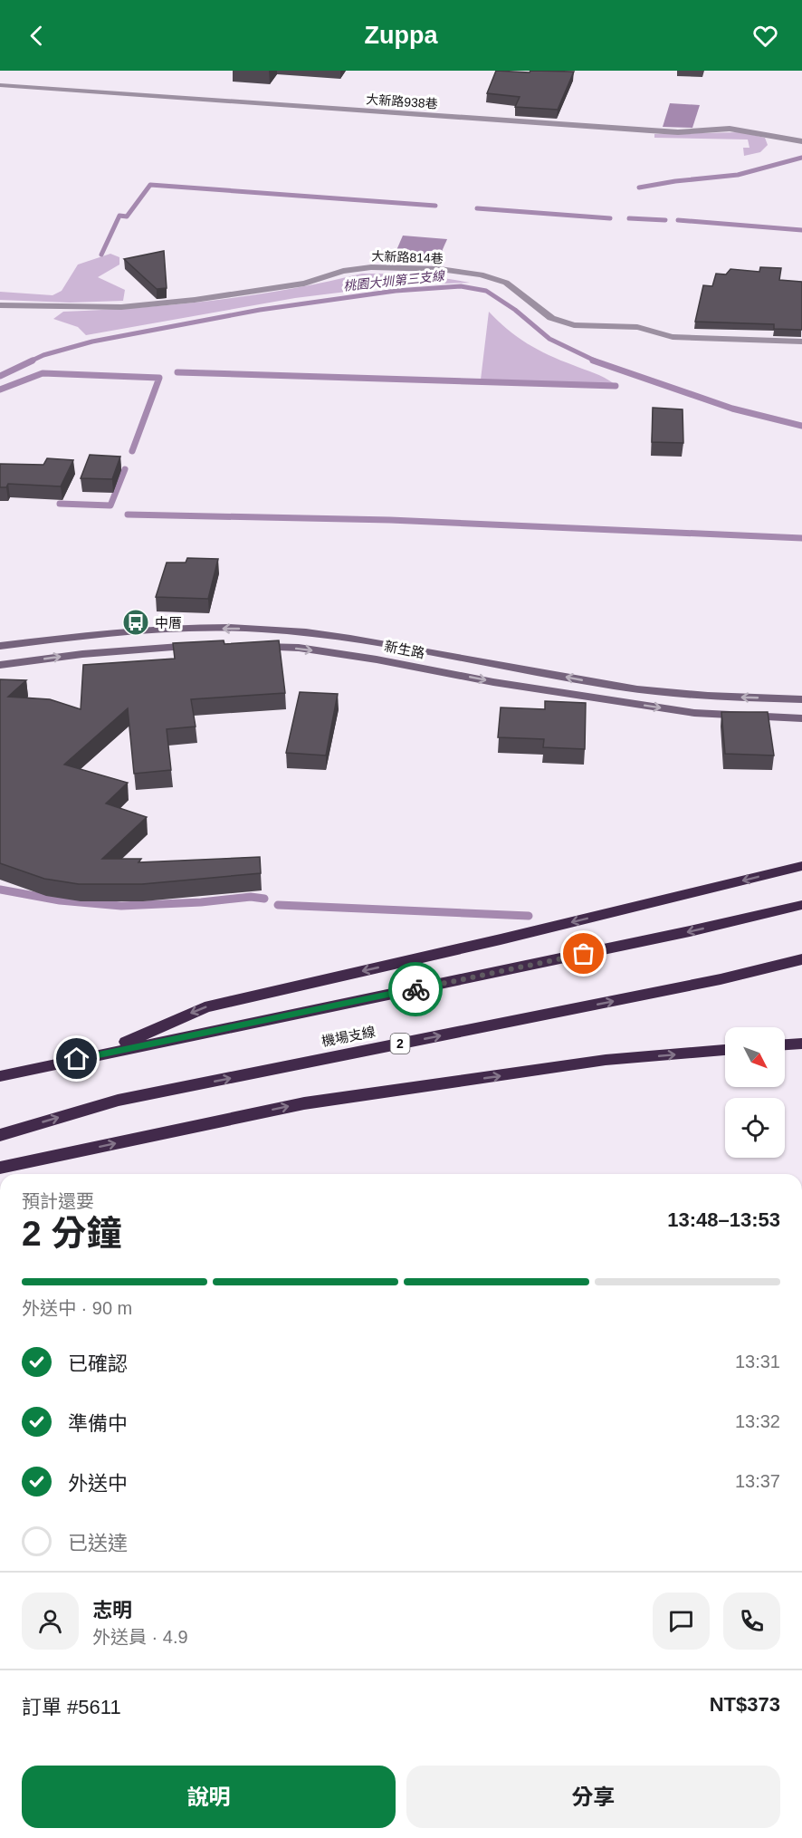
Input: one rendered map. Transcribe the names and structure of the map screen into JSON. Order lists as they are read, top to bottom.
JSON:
{
  "streets": {
    "highway": ["機場支線", "2"],
    "main road": ["新生路"],
    "street": ["大新路938巷", "大新路814巷"]
  },
  "water": ["桃園大圳第三支線"],
  "places": {
    "bus stop": ["中厝"]
  },
  "north": "bottom right",
  "page": {
    "header": "Zuppa",
    "heading": ["2 分鐘", "預計還要", "13:48–13:53"],
    "panel": [
      "志明",
      "外送員 · 4.9",
      "訂單 #5611",
      "NT$373"
    ],
    "bar": "外送中 · 90 m",
    "list": [
      ["已確認", "13:31"],
      ["準備中", "13:32"],
      ["外送中", "13:37"],
      "已送達"
    ],
    "buttons": ["說明", "分享"]
  }
}
